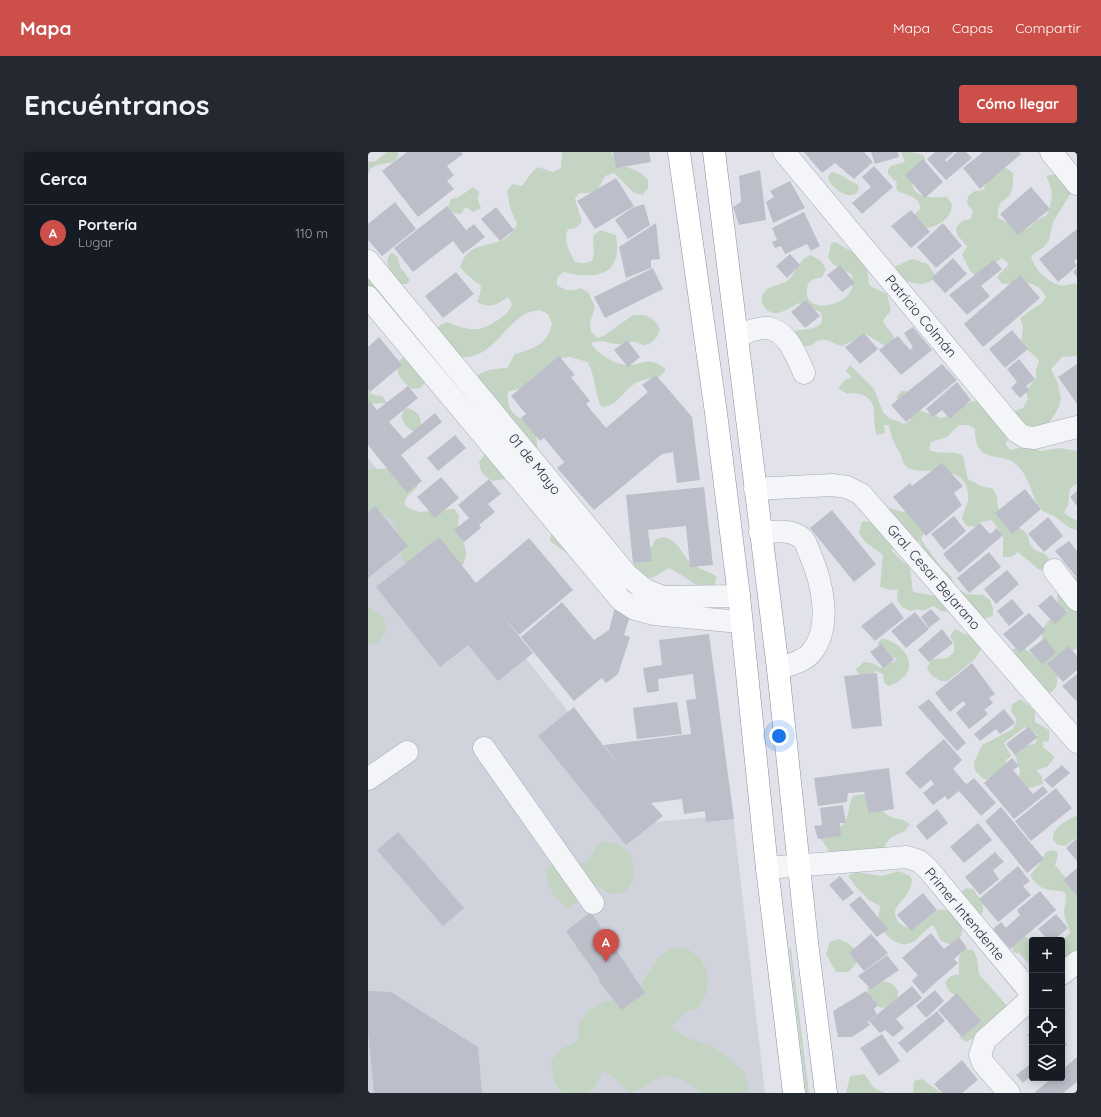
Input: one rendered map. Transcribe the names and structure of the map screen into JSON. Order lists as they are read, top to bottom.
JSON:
{
  "streets": {
    "street": [
      "Patricio Colmán",
      "01 de Mayo",
      "Gral. Cesar Bejarano",
      "Primer Intendente"
    ]
  },
  "page": {
    "header": "Mapa",
    "nav": ["Mapa", "Capas", "Compartir"],
    "buttons": "Cómo llegar",
    "title": "Encuéntranos",
    "heading": "Cerca",
    "list": [
      {
        "mark": "A",
        "name": "Portería",
        "note": "Lugar",
        "value": "110 m"
      }
    ],
    "pins": "A",
    "map_buttons": ["+", "−"]
  }
}
